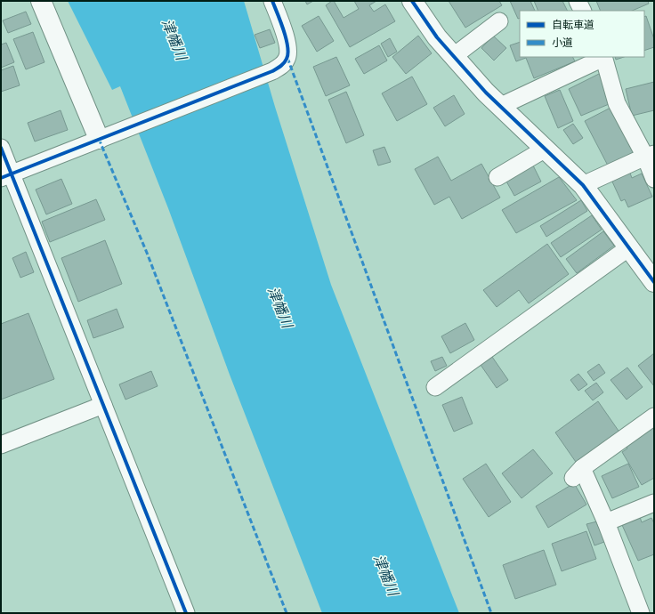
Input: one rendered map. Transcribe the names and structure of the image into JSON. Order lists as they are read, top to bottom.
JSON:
{
  "water": ["津幡川"],
  "legend": ["自転車道", "小道"]
}
